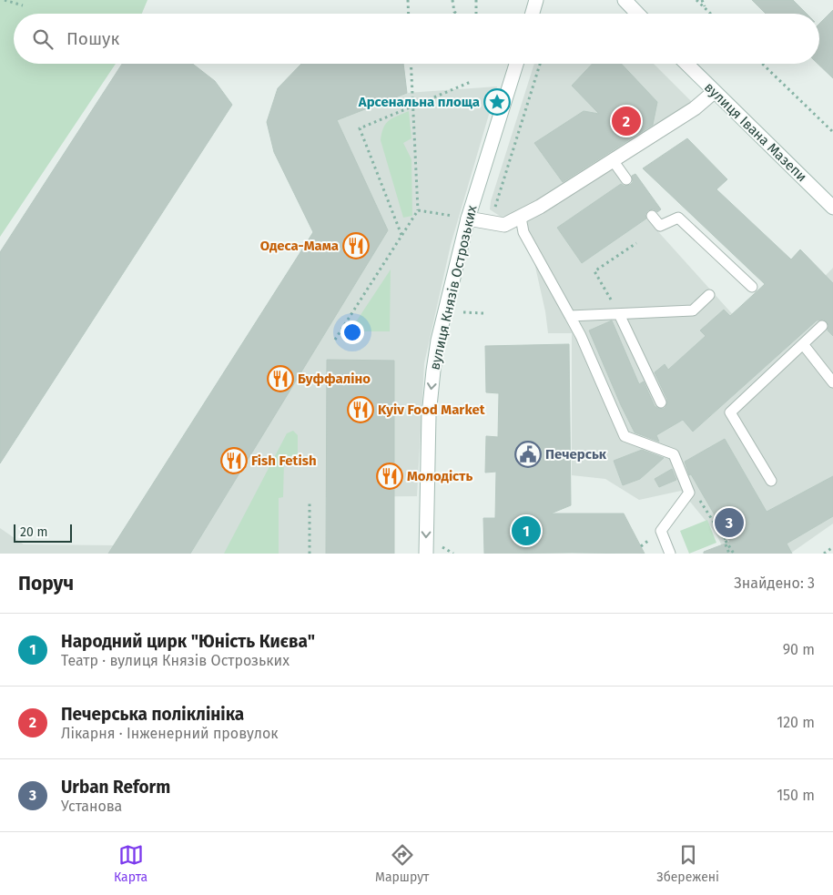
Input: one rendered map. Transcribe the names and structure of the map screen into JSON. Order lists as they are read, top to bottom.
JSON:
{
  "streets": {
    "main road": ["вулиця Івана Мазепи", "вулиця Князів Острозьких"]
  },
  "one_way": ["вулиця Князів Острозьких"],
  "places": {
    "place": ["Арсенальна площа"],
    "restaurant": [
      "Одеса-Мама",
      "Буффаліно",
      "Kyiv Food Market",
      "Fish Fetish",
      "Молодiсть"
    ],
    "public building": ["Печерськ"]
  },
  "scale_bar": "20 m",
  "page": {
    "search": "Пошук",
    "pins": ["2", "3", "1"],
    "scale": "20 m",
    "heading": ["Поруч", "Знайдено: 3"],
    "list": [
      {
        "mark": "1",
        "name": "Народний цирк \"Юність Києва\"",
        "note": "Театр · вулиця Князів Острозьких",
        "value": "90 m"
      },
      {
        "mark": "2",
        "name": "Печерська поліклініка",
        "note": "Лікарня · Інженерний провулок",
        "value": "120 m"
      },
      {
        "mark": "3",
        "name": "Urban Reform",
        "note": "Установа",
        "value": "150 m"
      }
    ],
    "nav": ["Карта", "Маршрут", "Збережені"]
  }
}
